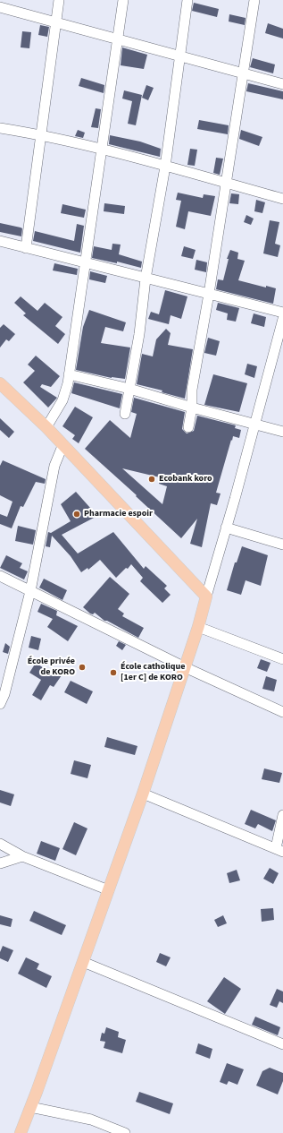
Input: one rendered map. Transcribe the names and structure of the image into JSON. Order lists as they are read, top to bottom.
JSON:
{
  "places": [
    "Ecobank koro",
    "Pharmacie espoir",
    "École privée de KORO",
    "École catholique [1er C] de KORO"
  ]
}
